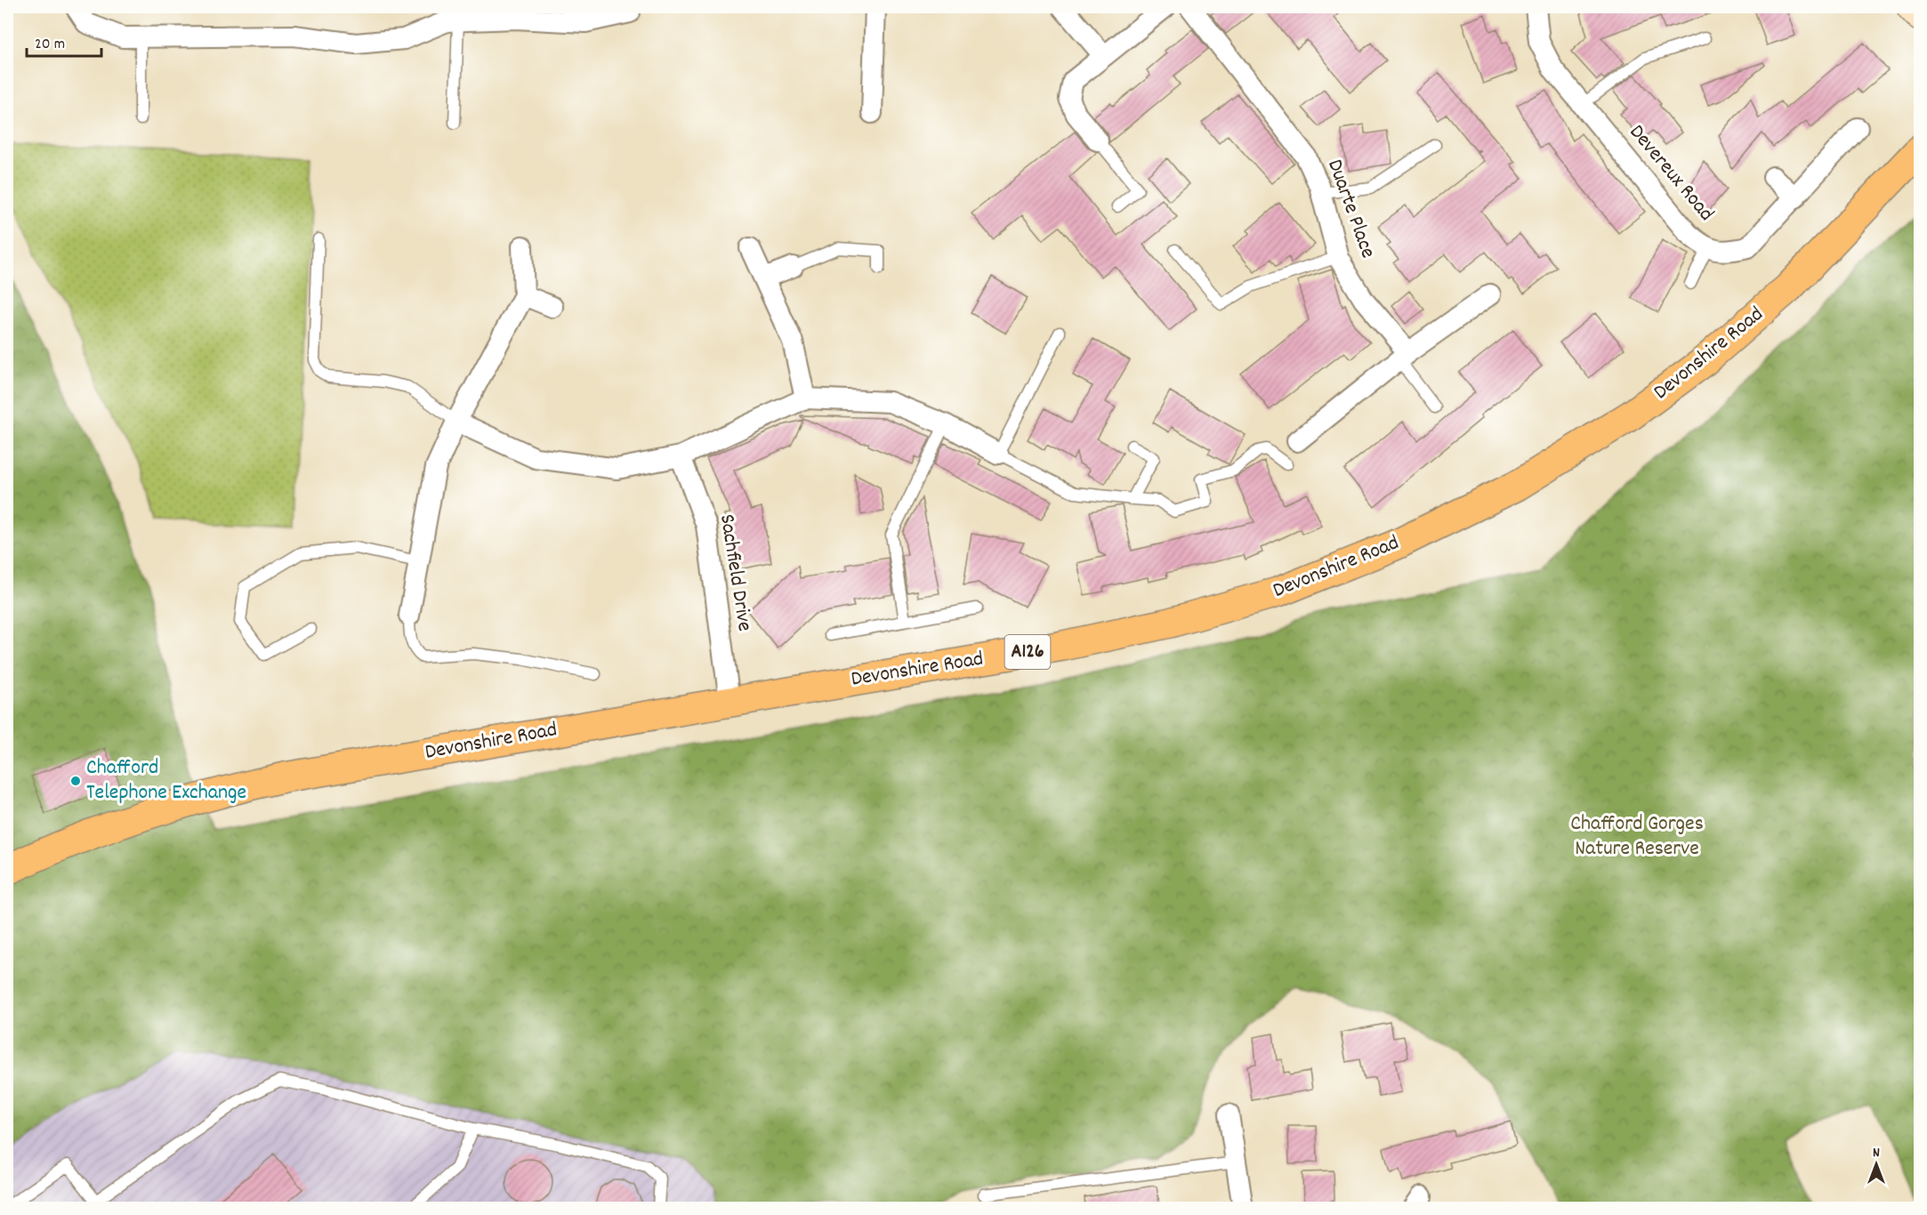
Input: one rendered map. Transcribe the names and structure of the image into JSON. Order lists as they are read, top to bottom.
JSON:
{
  "streets": {
    "main road": ["Devonshire Road", "A126"],
    "street": ["Devereux Road", "Duarte Place", "Sachfield Drive"]
  },
  "crossings": [
    ["Devonshire Road", "Sachfield Drive"]
  ],
  "parks": ["Chafford Gorges Nature Reserve"],
  "places": ["Chafford Telephone Exchange"],
  "scale_bar": "20 m",
  "north": "top"
}
